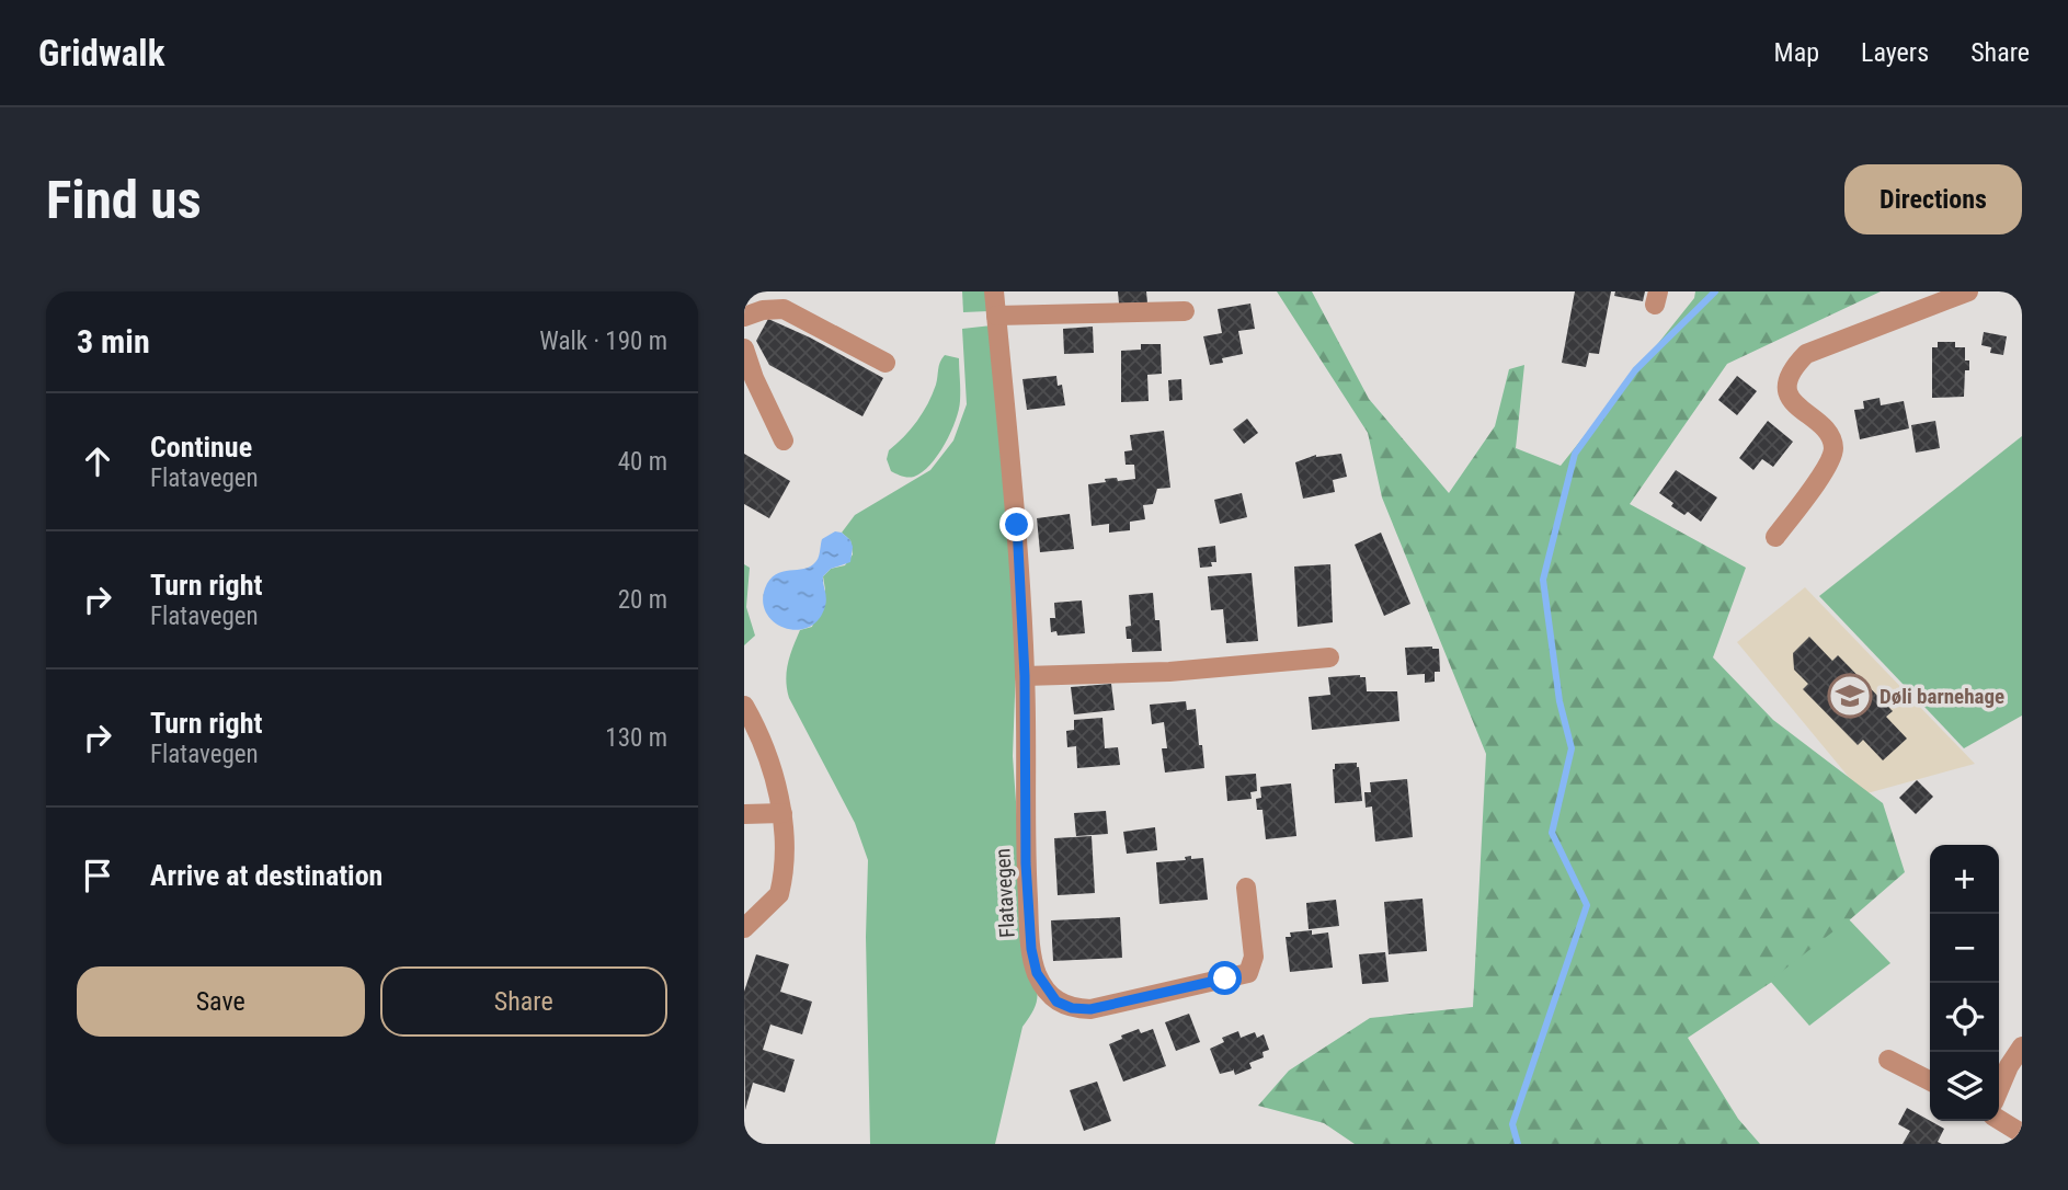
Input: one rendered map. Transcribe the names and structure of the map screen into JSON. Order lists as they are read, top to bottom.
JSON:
{
  "streets": {
    "street": ["Flatavegen"]
  },
  "places": {
    "school or university": ["Døli barnehage"]
  },
  "page": {
    "header": "Gridwalk",
    "nav": ["Map", "Layers", "Share"],
    "buttons": [
      "Directions",
      ["Save", "Share"]
    ],
    "title": "Find us",
    "heading": ["3 min", "Walk · 190 m"],
    "list": [
      ["Continue", "Flatavegen", "40 m"],
      ["Turn right", "Flatavegen", "20 m"],
      ["Turn right", "Flatavegen", "130 m"],
      "Arrive at destination"
    ],
    "map_buttons": ["+", "−"]
  }
}
